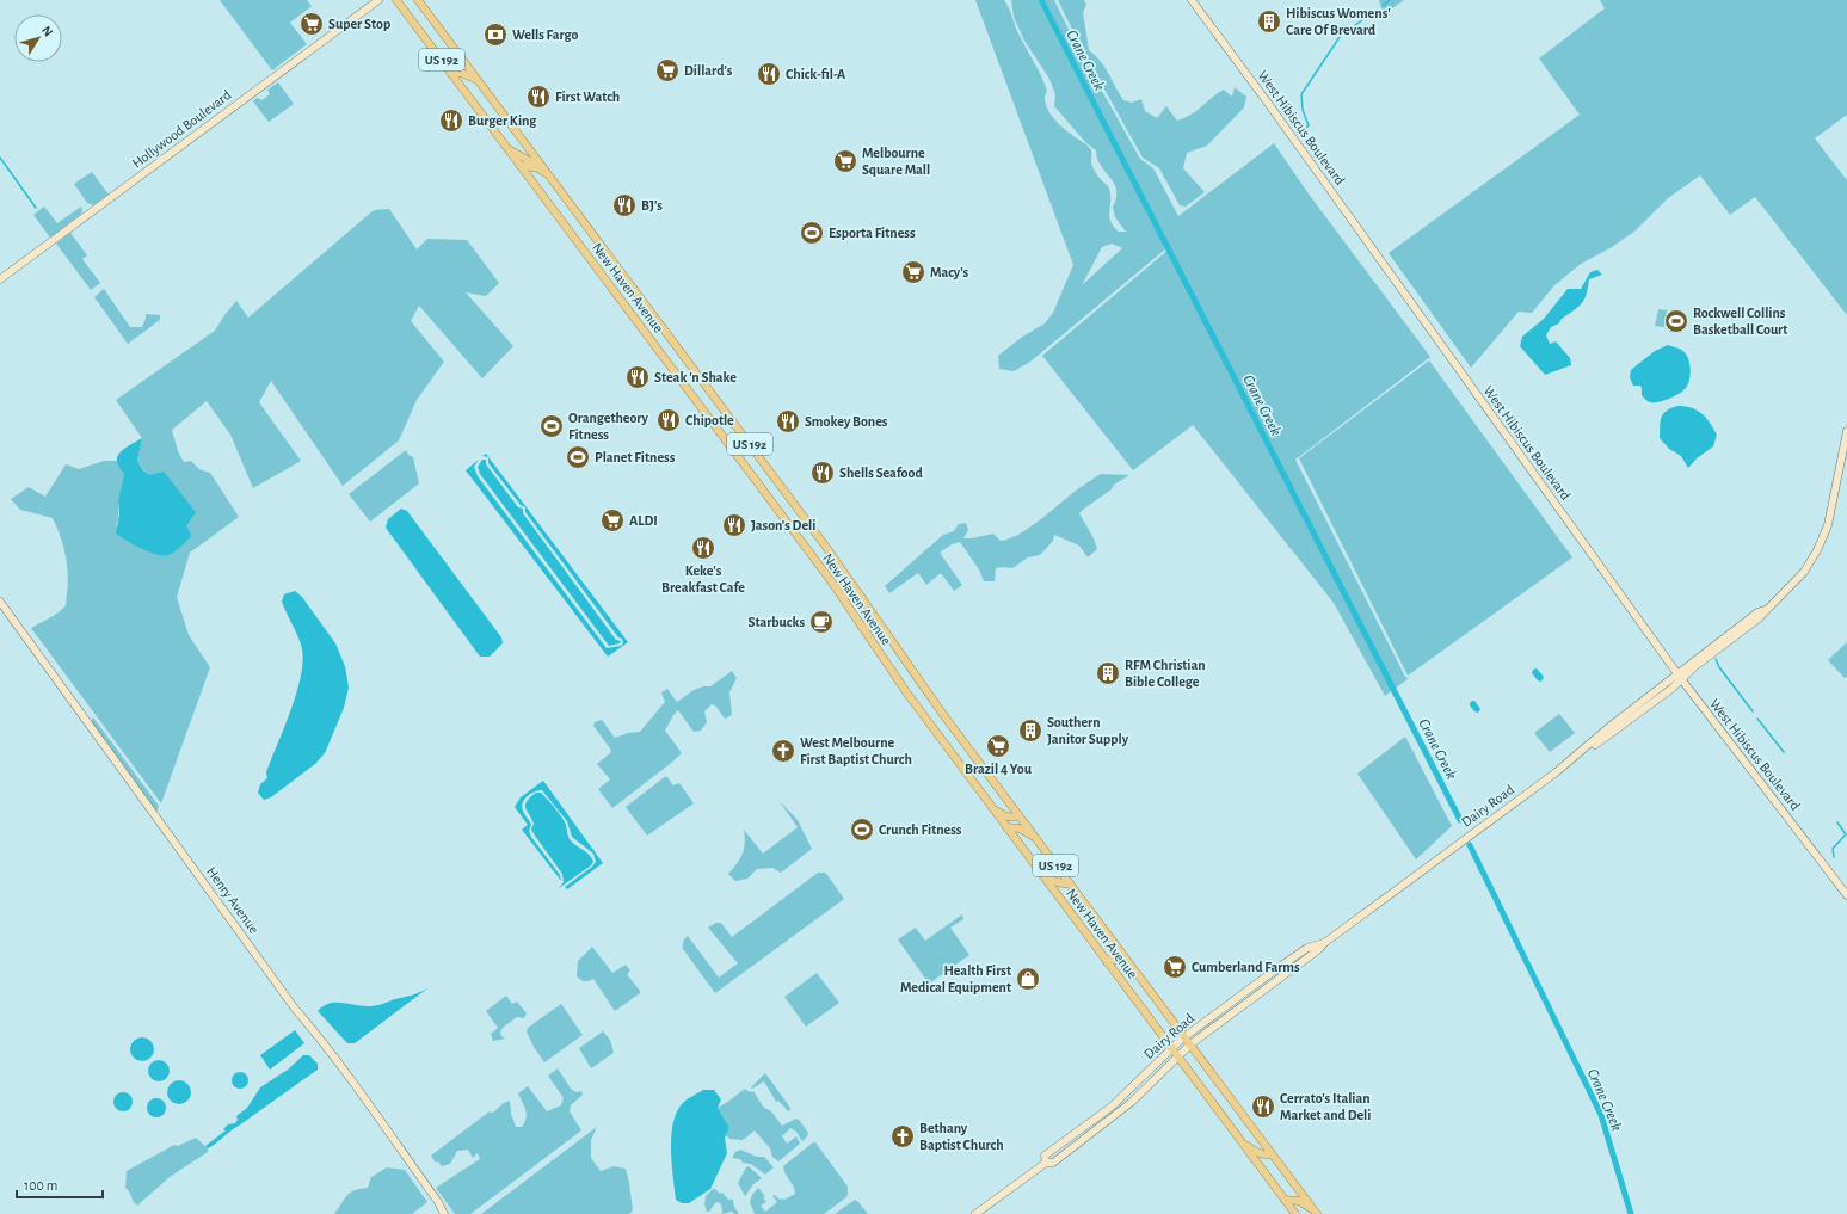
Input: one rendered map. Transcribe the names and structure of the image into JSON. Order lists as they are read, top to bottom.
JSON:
{
  "streets": {
    "main road": ["US 192", "New Haven Avenue"],
    "street": [
      "West Hibiscus Boulevard",
      "Hollywood Boulevard",
      "Dairy Road",
      "Henry Avenue"
    ]
  },
  "crossings": [
    ["West Hibiscus Boulevard", "Dairy Road"],
    ["New Haven Avenue", "Dairy Road"]
  ],
  "water": ["Crane Creek"],
  "places": {
    "building": ["Hibiscus Womens' Care Of Brevard", "RFM Christian Bible College", "Southern Janitor Supply"],
    "supermarket": [
      "Super Stop",
      "Dillard's",
      "Melbourne Square Mall",
      "Macy's",
      "ALDI",
      "Brazil 4 You",
      "Cumberland Farms"
    ],
    "bank": ["Wells Fargo"],
    "restaurant": [
      "Chick-fil-A",
      "First Watch",
      "Burger King",
      "BJ's",
      "Steak 'n Shake",
      "Chipotle",
      "Smokey Bones",
      "Shells Seafood",
      "Jason's Deli",
      "Keke's Breakfast Cafe",
      "Cerrato's Italian Market and Deli"
    ],
    "sports": [
      "Esporta Fitness",
      "Rockwell Collins Basketball Court",
      "Orangetheory Fitness",
      "Planet Fitness",
      "Crunch Fitness"
    ],
    "cafe": ["Starbucks"],
    "church": ["West Melbourne First Baptist Church", "Bethany Baptist Church"],
    "shop": ["Health First Medical Equipment"]
  },
  "scale_bar": "100 m",
  "north": "top right"
}
